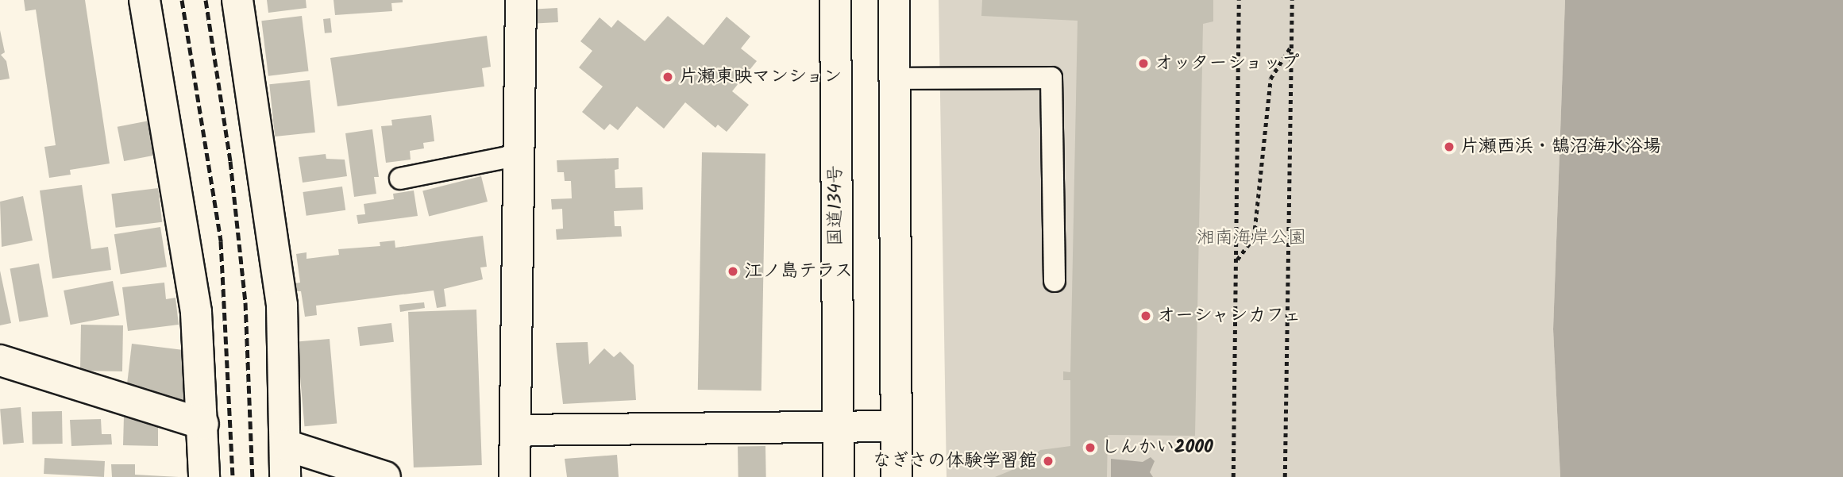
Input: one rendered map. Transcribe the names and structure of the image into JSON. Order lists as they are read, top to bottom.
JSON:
{
  "streets": {
    "main road": ["国道134号"]
  },
  "parks": ["湘南海岸公園"],
  "places": [
    "オッターショップ",
    "片瀬東映マンション",
    "片瀬西浜・鵠沼海水浴場",
    "江ノ島テラス",
    "オーシャンカフェ",
    "しんかい2000",
    "なぎさの体験学習館"
  ]
}
